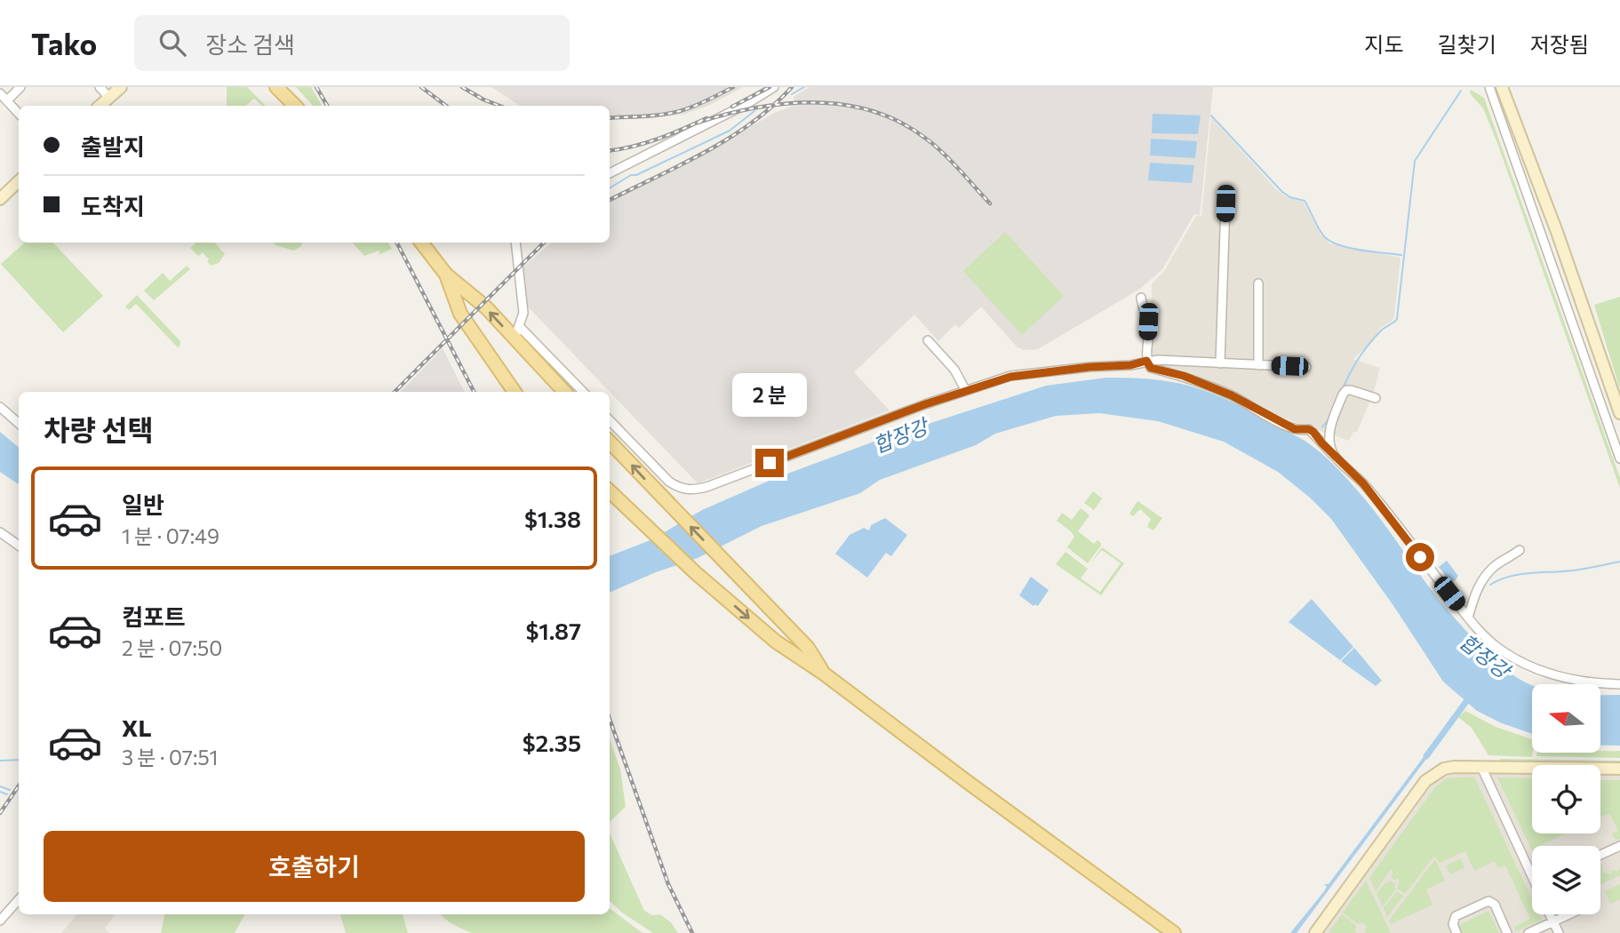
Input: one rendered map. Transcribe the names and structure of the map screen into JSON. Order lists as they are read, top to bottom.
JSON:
{
  "water": ["합장강"],
  "north": "left",
  "page": {
    "header": "Tako",
    "search": "장소 검색",
    "nav": ["지도", "길찾기", "저장됨"],
    "banner": ["출발지", "도착지"],
    "bubble": "2 분",
    "heading": "차량 선택",
    "list": [
      {
        "name": "일반",
        "note": "1 분 · 07:49",
        "value": "$1.38"
      },
      {
        "name": "컴포트",
        "note": "2 분 · 07:50",
        "value": "$1.87"
      },
      {
        "name": "XL",
        "note": "3 분 · 07:51",
        "value": "$2.35"
      }
    ],
    "buttons": "호출하기"
  }
}
